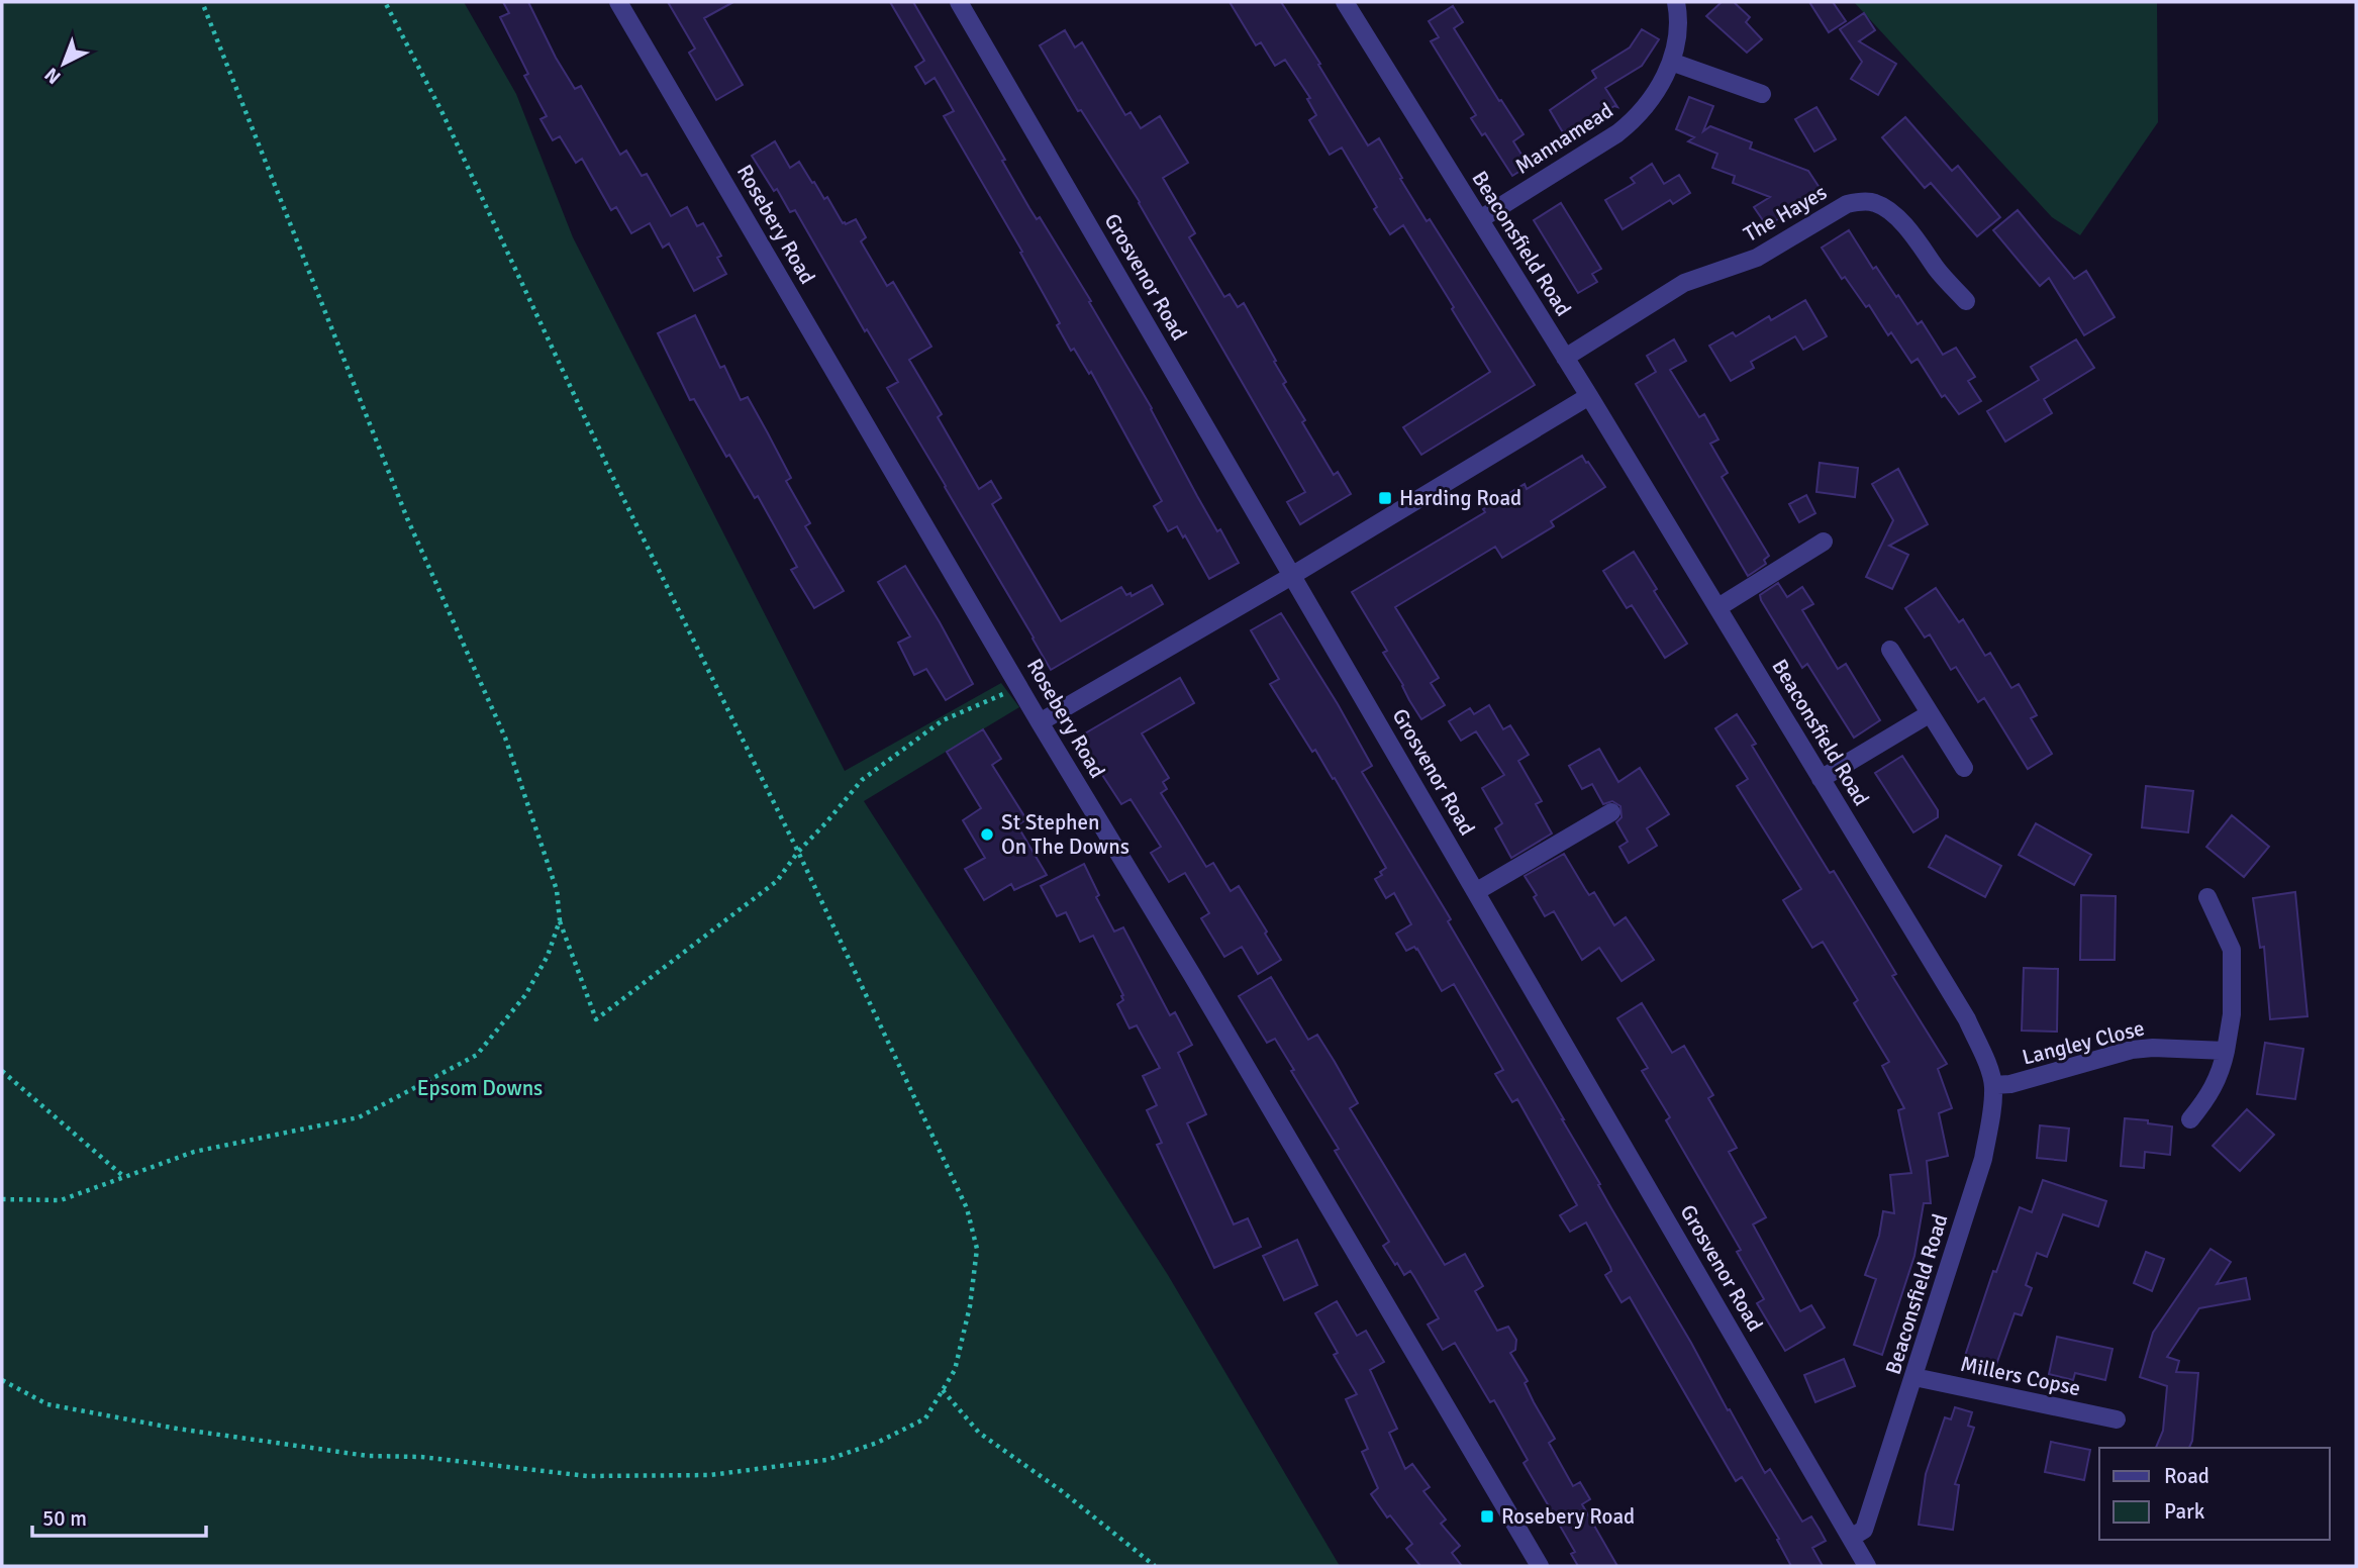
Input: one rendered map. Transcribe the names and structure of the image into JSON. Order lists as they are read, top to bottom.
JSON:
{
  "streets": {
    "street": [
      "Mannamead",
      "The Hayes",
      "Rosebery Road",
      "Beaconsfield Road",
      "Grosvenor Road",
      "Langley Close",
      "Millers Copse"
    ]
  },
  "crossings": [
    ["Mannamead", "Beaconsfield Road"],
    ["The Hayes", "Beaconsfield Road"],
    ["Beaconsfield Road", "Grosvenor Road"],
    ["Beaconsfield Road", "Langley Close"],
    ["Beaconsfield Road", "Millers Copse"]
  ],
  "parks": ["Epsom Downs"],
  "places": {
    "transit": ["Harding Road", "Rosebery Road"],
    "other": ["St Stephen On The Downs"]
  },
  "legend": ["Road", "Park"],
  "scale_bar": "50 m",
  "north": "bottom left"
}
